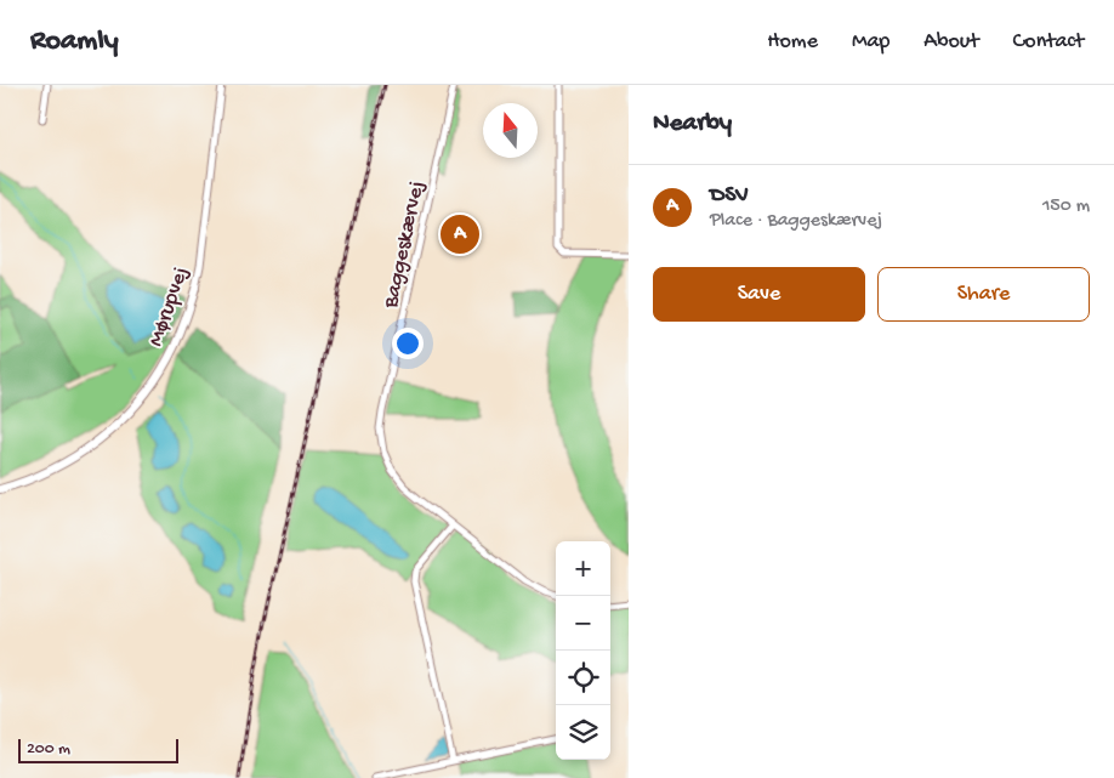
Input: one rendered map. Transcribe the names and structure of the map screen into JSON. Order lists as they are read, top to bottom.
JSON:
{
  "streets": {
    "street": ["Baggeskærvej", "Mørupvej"]
  },
  "scale_bar": "200 m",
  "north": "top",
  "page": {
    "header": "Roamly",
    "nav": [
      "Home",
      "Map",
      "About",
      "Contact"
    ],
    "heading": "Nearby",
    "list": [
      {
        "mark": "A",
        "name": "DSV",
        "note": "Place · Baggeskærvej",
        "value": "150 m"
      }
    ],
    "pins": "A",
    "buttons": ["Save", "Share"],
    "map_buttons": ["+", "−"],
    "scale": "200 m"
  }
}
